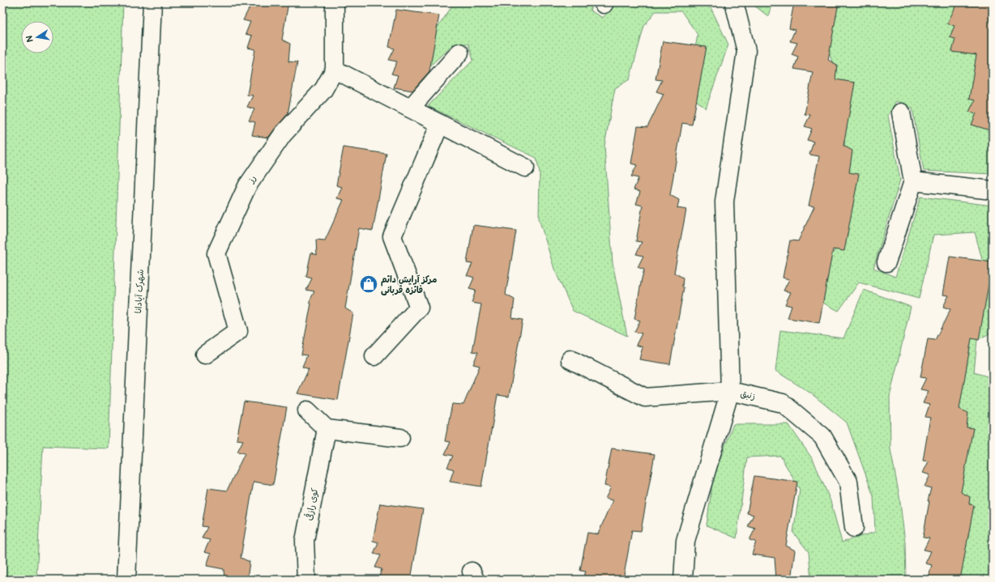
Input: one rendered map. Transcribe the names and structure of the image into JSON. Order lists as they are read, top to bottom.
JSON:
{
  "streets": {
    "street": [
      "رز",
      "شهرک آپادانا",
      "زنبق",
      "کوی رازقی"
    ]
  },
  "places": {
    "shop": ["مرکز آرایش دائم فائزه قربانی"]
  },
  "north": "left"
}
